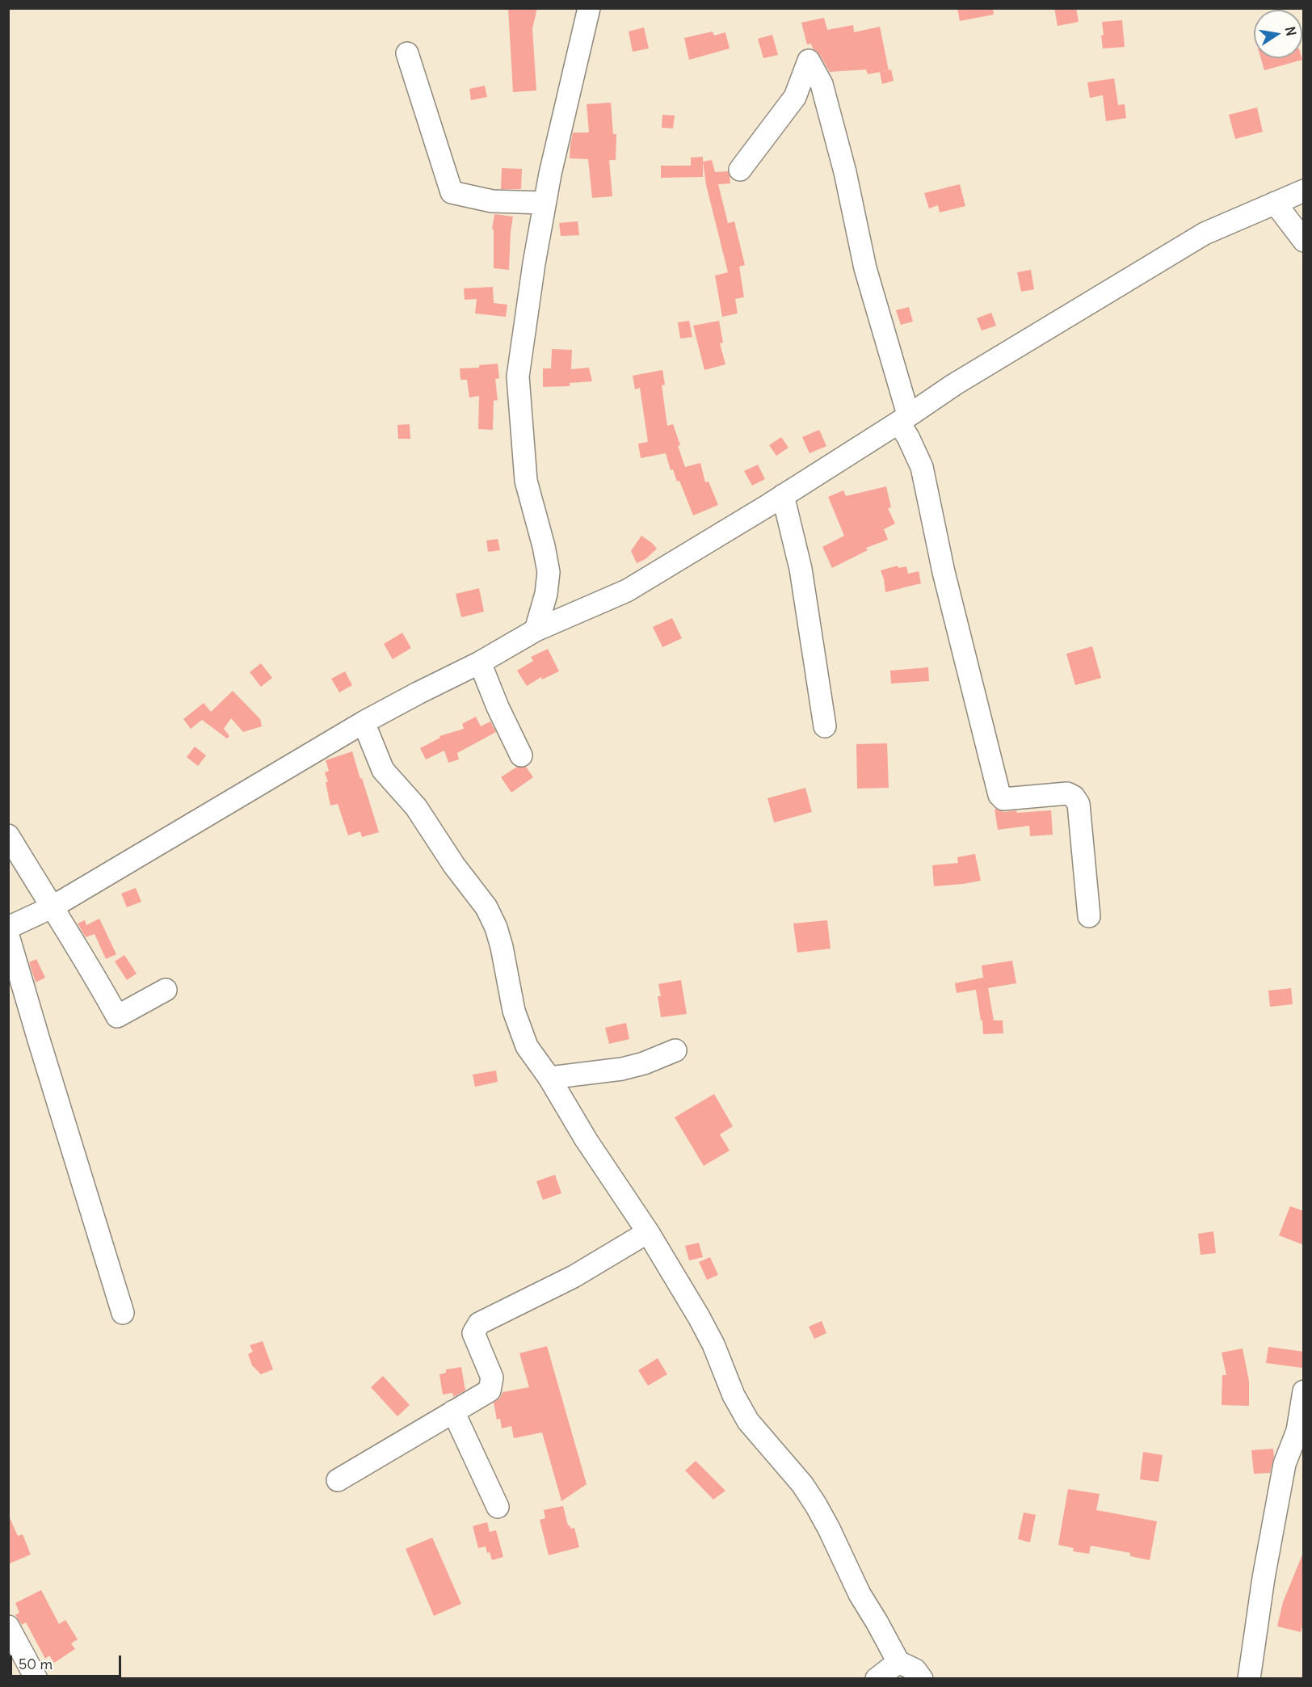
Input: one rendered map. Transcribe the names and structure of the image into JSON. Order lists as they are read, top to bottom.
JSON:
{
  "scale_bar": "50 m",
  "north": "right"
}
